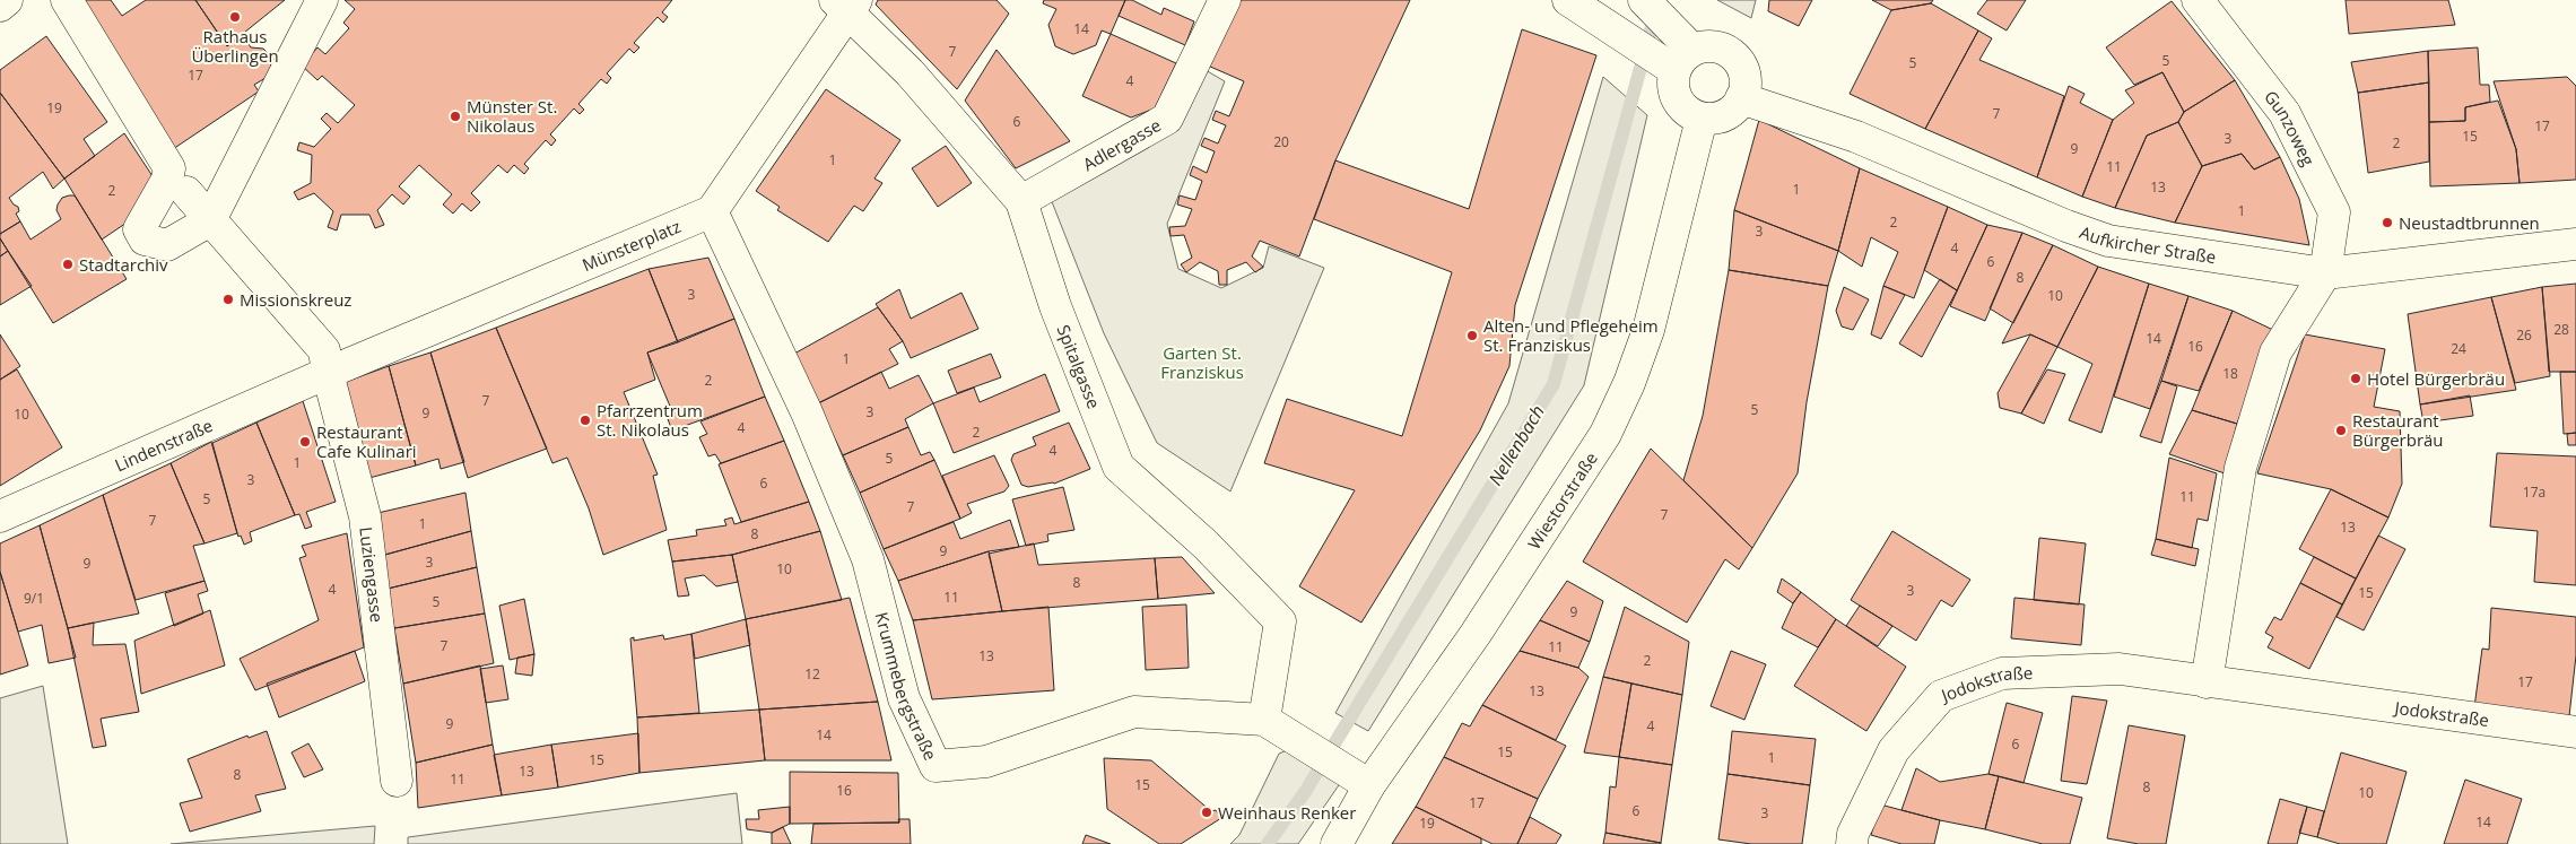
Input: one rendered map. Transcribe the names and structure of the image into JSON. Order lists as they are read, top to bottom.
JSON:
{
  "streets": {
    "street": [
      "Gunzoweg",
      "Adlergasse",
      "Aufkircher Straße",
      "Münsterplatz",
      "Spitalgasse",
      "Lindenstraße",
      "Wiestorstraße",
      "Luziengasse",
      "Krummebergstraße",
      "Jodokstraße"
    ]
  },
  "crossings": [
    ["Gunzoweg", "Aufkircher Straße"],
    ["Adlergasse", "Spitalgasse"],
    ["Aufkircher Straße", "Wiestorstraße"],
    ["Münsterplatz", "Lindenstraße"],
    ["Münsterplatz", "Luziengasse"],
    ["Münsterplatz", "Krummebergstraße"],
    ["Spitalgasse", "Krummebergstraße"],
    ["Lindenstraße", "Luziengasse"],
    ["Wiestorstraße", "Krummebergstraße"]
  ],
  "water": ["Nellenbach"],
  "parks": ["Garten St. Franziskus"],
  "places": [
    "Rathaus Überlingen",
    "Münster St. Nikolaus",
    "Neustadtbrunnen",
    "Stadtarchiv",
    "Missionskreuz",
    "Alten- und Pflegeheim St. Franziskus",
    "Hotel Bürgerbräu",
    "Pfarrzentrum St. Nikolaus",
    "Restaurant Bürgerbräu",
    "Restaurant Cafe Kulinari",
    "Weinhaus Renker"
  ],
  "house_numbers": [
    "14",
    "7",
    "5",
    "5",
    "17",
    "4",
    "19",
    "7",
    "6",
    "17",
    "15",
    "3",
    "20",
    "2",
    "9",
    "1",
    "11",
    "13",
    "1",
    "2",
    "1",
    "2",
    "3",
    "4",
    "6",
    "8",
    "3",
    "10",
    "28",
    "26",
    "14",
    "16",
    "24",
    "1",
    "18",
    "2",
    "7",
    "5",
    "3",
    "9",
    "10",
    "4",
    "2",
    "4",
    "5",
    "1",
    "3",
    "6",
    "17a",
    "11",
    "5",
    "7",
    "7",
    "7",
    "1",
    "13",
    "8",
    "9",
    "3",
    "9",
    "10",
    "8",
    "4",
    "3",
    "15",
    "11",
    "9/1",
    "5",
    "9",
    "7",
    "11",
    "13",
    "2",
    "12",
    "17",
    "13",
    "9",
    "4",
    "14",
    "6",
    "15",
    "1",
    "15",
    "13",
    "8",
    "11",
    "15",
    "8",
    "16",
    "10",
    "17",
    "6",
    "3",
    "14",
    "19"
  ]
}
